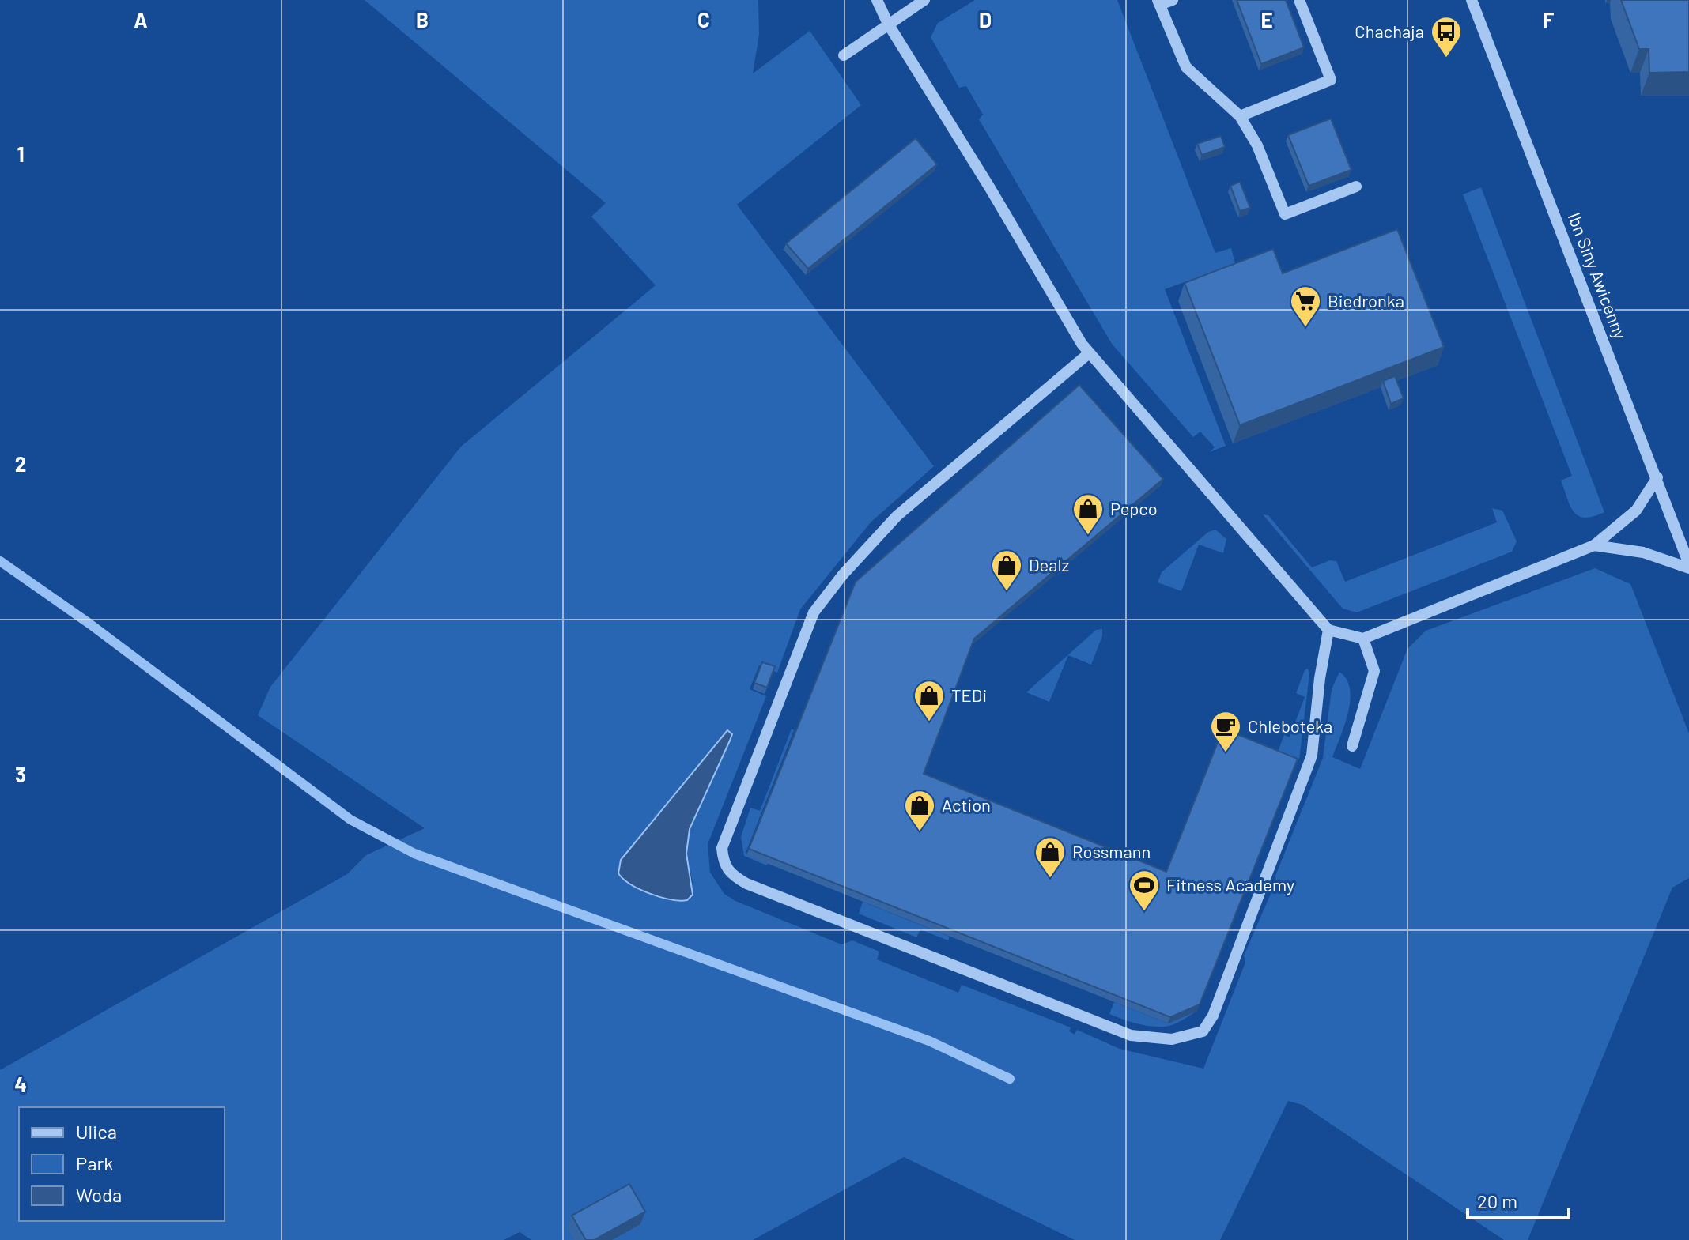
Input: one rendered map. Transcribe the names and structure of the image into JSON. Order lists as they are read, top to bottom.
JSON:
{
  "streets": {
    "street": ["Ibn Siny Awicenny"]
  },
  "places": {
    "bus stop": ["Chachaja"],
    "supermarket": ["Biedronka"],
    "shop": [
      "Pepco",
      "Dealz",
      "TEDi",
      "Action",
      "Rossmann"
    ],
    "cafe": ["Chleboteka"],
    "sports": ["Fitness Academy"]
  },
  "legend": ["Ulica", "Park", "Woda"],
  "scale_bar": "20 m",
  "grid": {
    "columns": [
      "A",
      "B",
      "C",
      "D",
      "E",
      "F"
    ],
    "rows": [
      "1",
      "2",
      "3",
      "4"
    ]
  }
}
